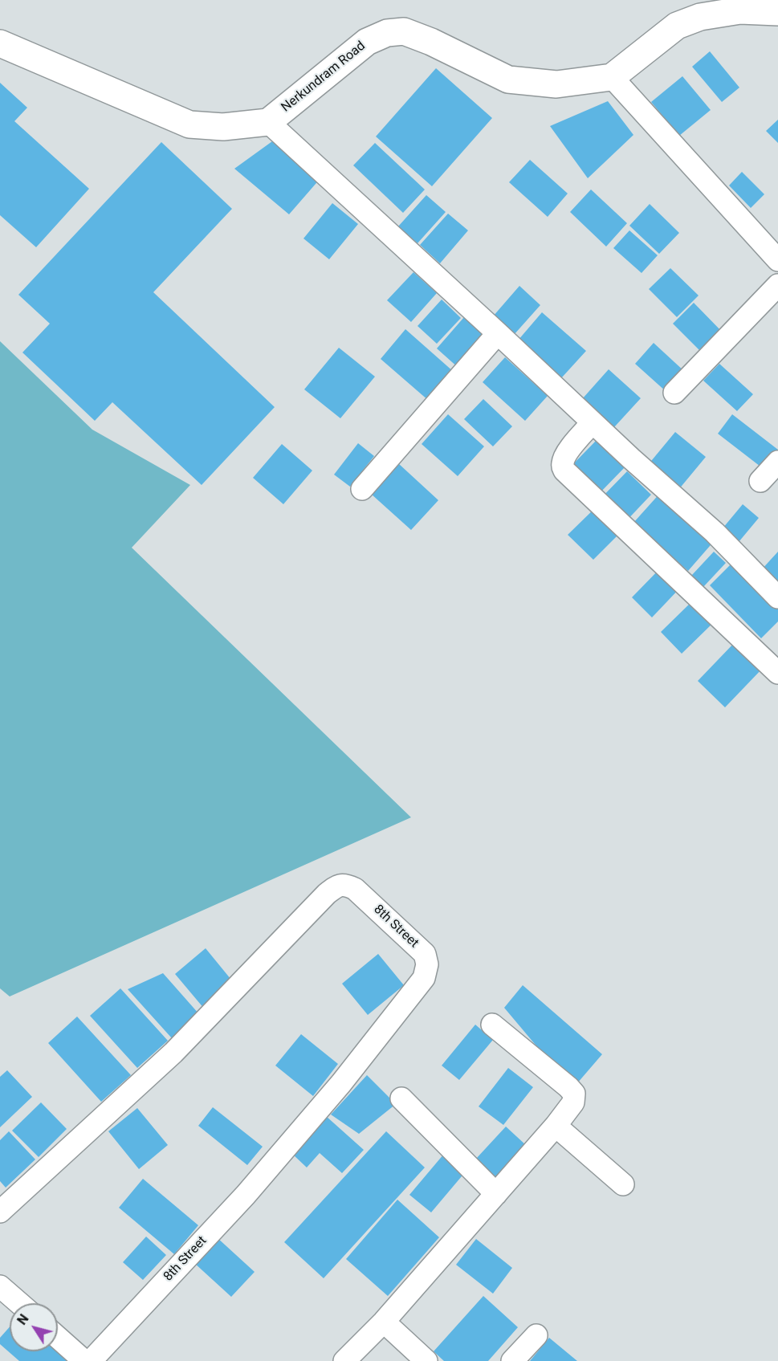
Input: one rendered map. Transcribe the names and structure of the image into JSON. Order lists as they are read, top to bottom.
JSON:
{
  "streets": {
    "street": ["Nerkundram Road", "8th Street"]
  },
  "north": "top left"
}
